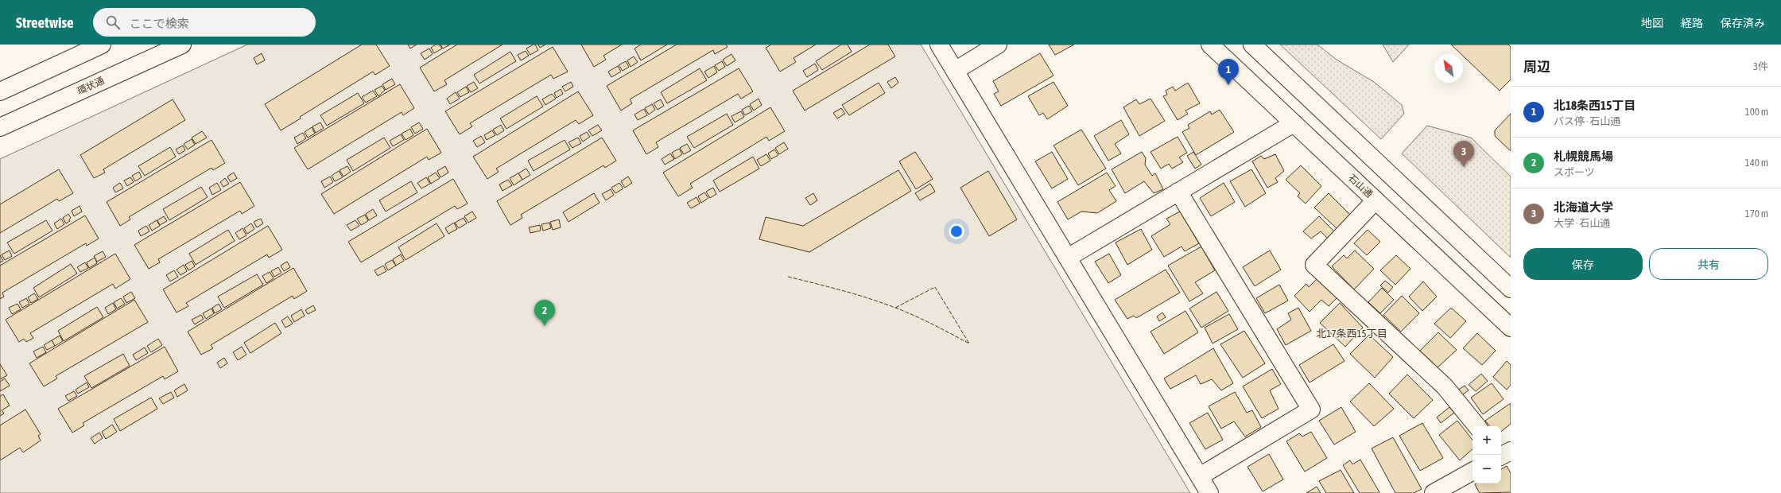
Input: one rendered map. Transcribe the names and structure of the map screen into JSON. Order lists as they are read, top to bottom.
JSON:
{
  "streets": {
    "street": ["環状通", "石山通"]
  },
  "districts": ["北17条西15丁目"],
  "north": "top left",
  "page": {
    "header": "Streetwise",
    "search": "ここで検索",
    "nav": ["地図", "経路", "保存済み"],
    "heading": ["周辺", "3件"],
    "pins": ["1", "3", "2"],
    "list": [
      {
        "mark": "1",
        "name": "北18条西15丁目",
        "note": "バス停 · 石山通",
        "value": "100 m"
      },
      {
        "mark": "2",
        "name": "札幌競馬場",
        "note": "スポーツ",
        "value": "140 m"
      },
      {
        "mark": "3",
        "name": "北海道大学",
        "note": "大学 · 石山通",
        "value": "170 m"
      }
    ],
    "buttons": ["保存", "共有"],
    "map_buttons": ["+", "−"]
  }
}
